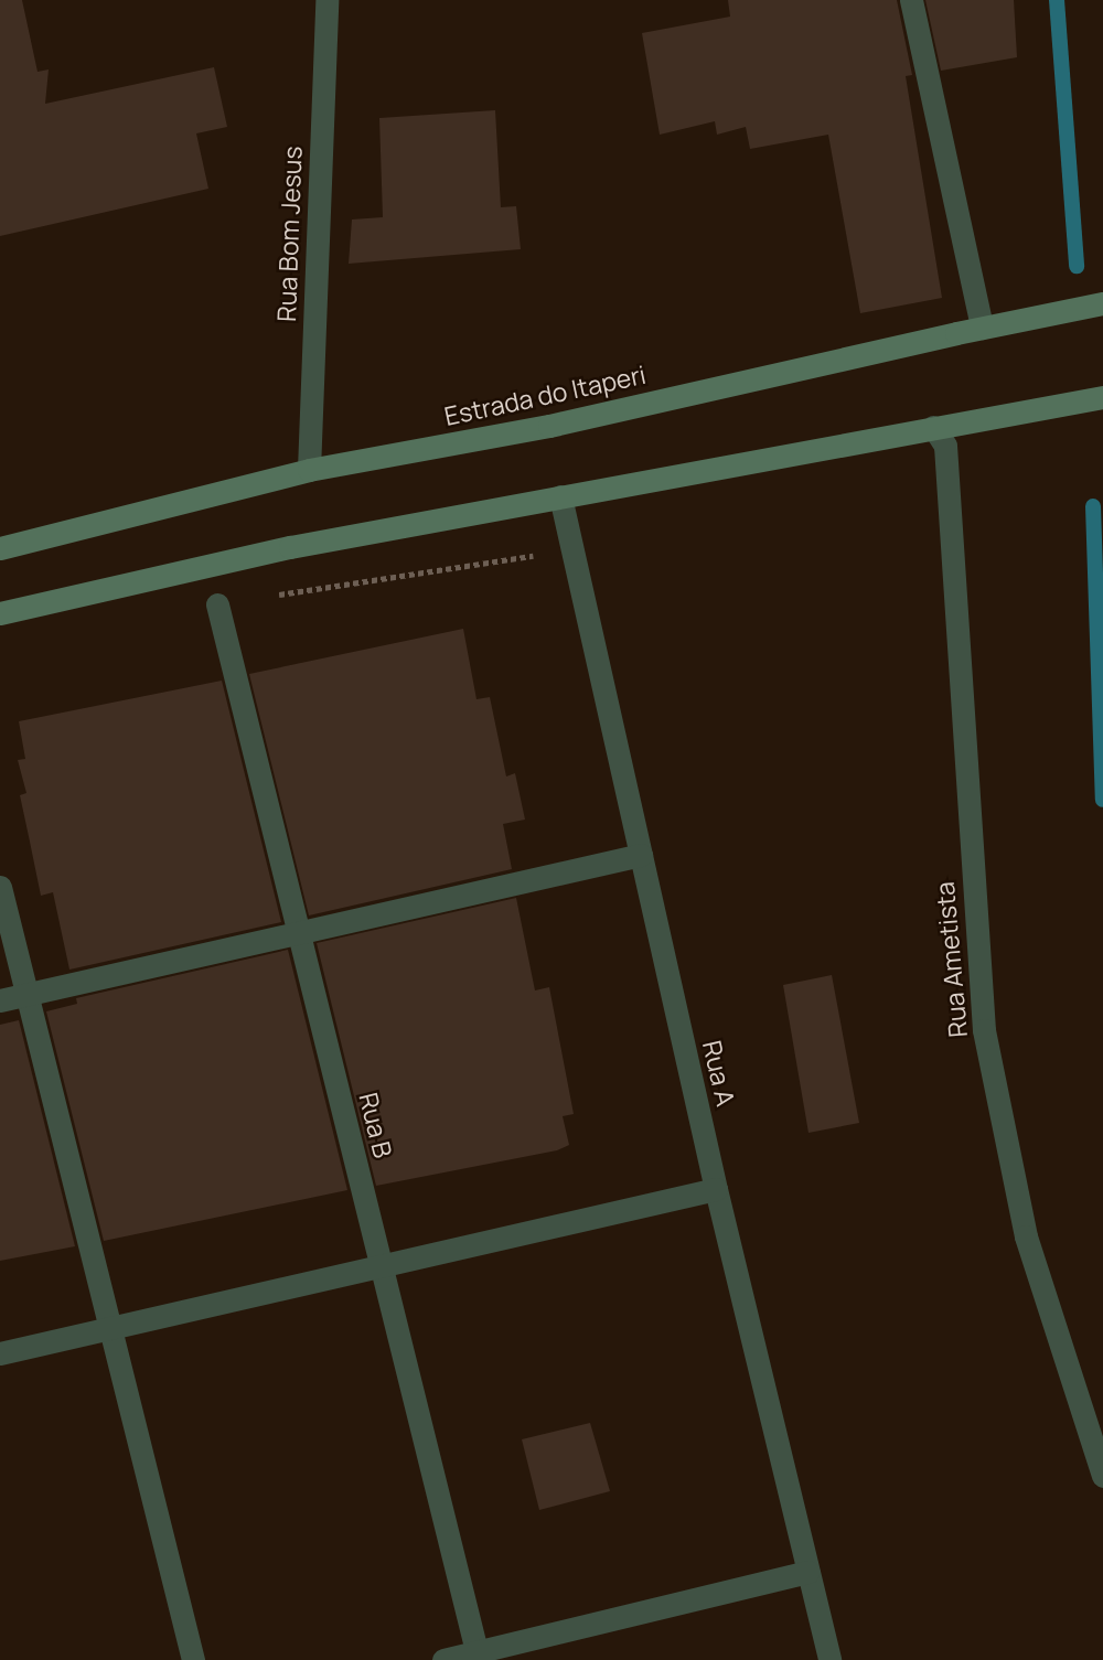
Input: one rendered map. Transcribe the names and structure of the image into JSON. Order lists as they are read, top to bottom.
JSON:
{
  "streets": {
    "street": [
      "Rua Bom Jesus",
      "Estrada do Itaperi",
      "Rua Ametista",
      "Rua A",
      "Rua B"
    ]
  },
  "crossings": [
    ["Rua Bom Jesus", "Estrada do Itaperi"]
  ]
}
